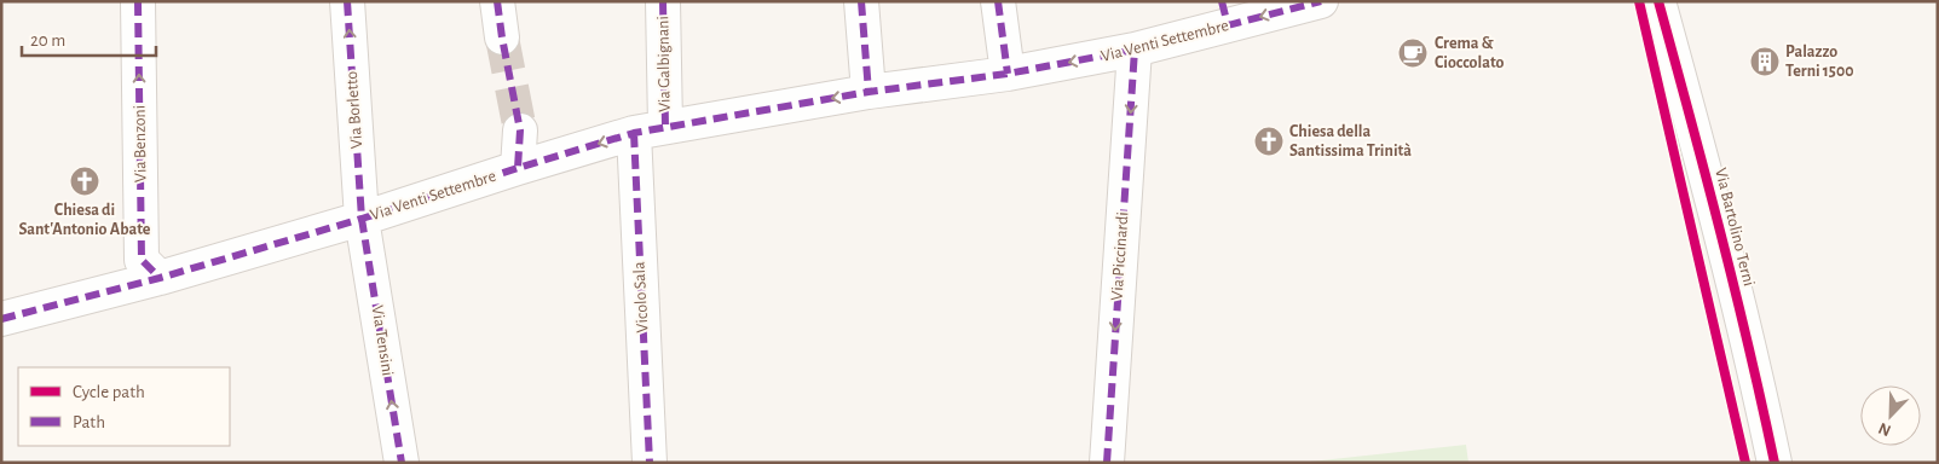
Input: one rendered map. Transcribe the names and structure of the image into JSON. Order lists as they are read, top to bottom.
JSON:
{
  "streets": {
    "street": [
      "Via Venti Settembre",
      "Via Galbignani",
      "Via Borletto",
      "Via Benzoni",
      "Via Bartolino Terni",
      "Via Piccinardi",
      "Vicolo Sala",
      "Via Tensini"
    ]
  },
  "crossings": [
    ["Via Venti Settembre", "Via Galbignani"],
    ["Via Venti Settembre", "Via Borletto"],
    ["Via Venti Settembre", "Via Benzoni"],
    ["Via Venti Settembre", "Via Piccinardi"],
    ["Via Venti Settembre", "Vicolo Sala"],
    ["Via Venti Settembre", "Via Tensini"],
    ["Via Borletto", "Via Tensini"]
  ],
  "one_way": [
    "Via Venti Settembre",
    "Via Benzoni",
    "Via Piccinardi",
    "Via Tensini"
  ],
  "places": {
    "cafe": ["Crema & Cioccolato"],
    "building": ["Palazzo Terni 1500"],
    "church": ["Chiesa della Santissima Trinità", "Chiesa di Sant'Antonio Abate"]
  },
  "legend": ["Cycle path", "Path"],
  "scale_bar": "20 m",
  "north": "bottom left"
}
